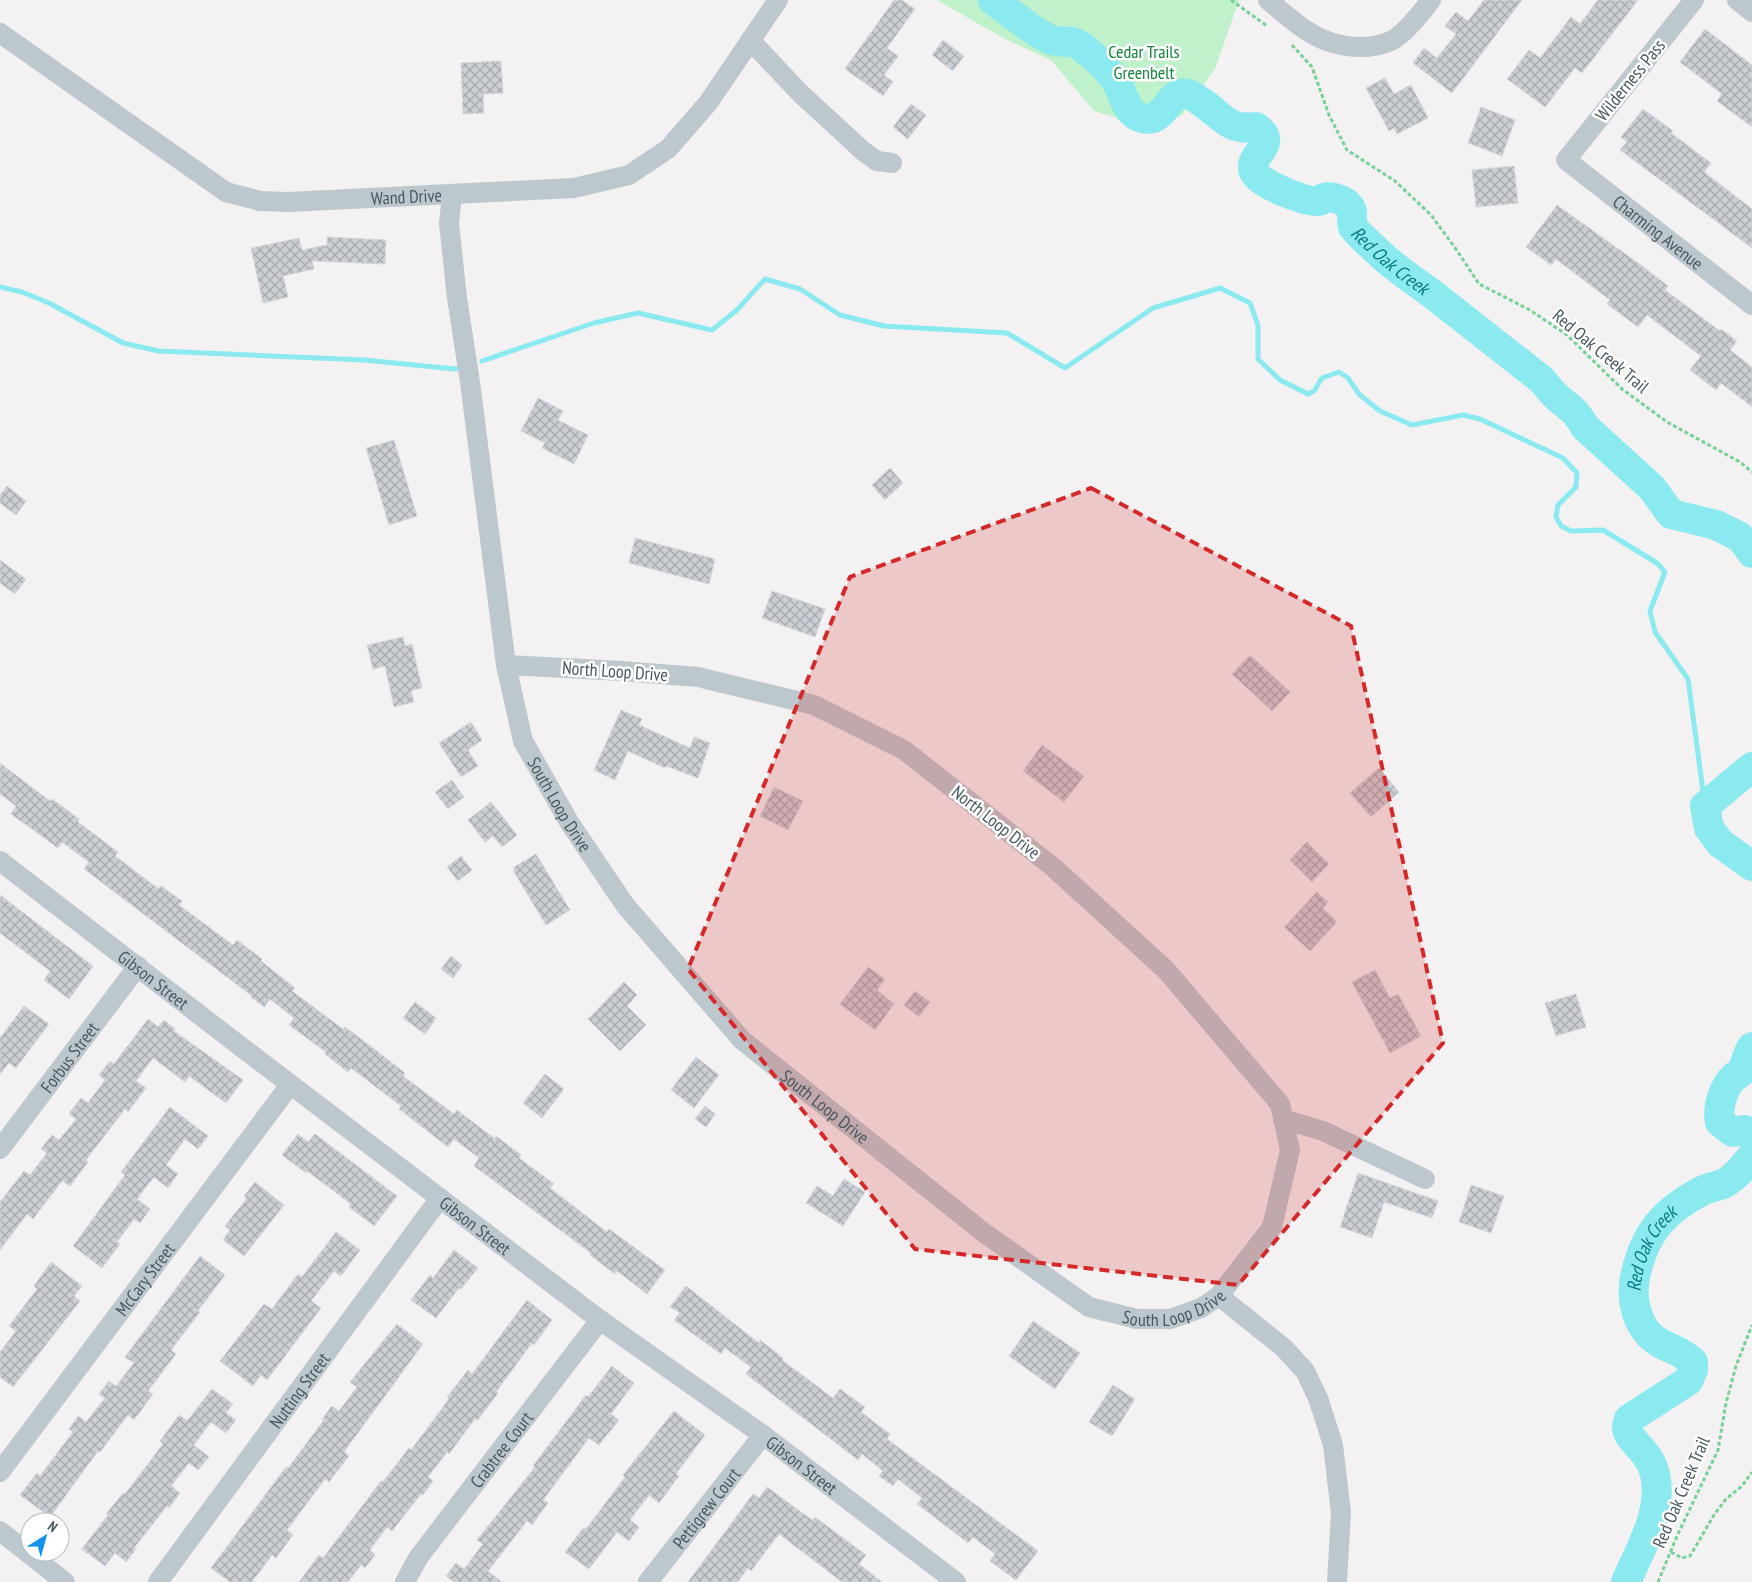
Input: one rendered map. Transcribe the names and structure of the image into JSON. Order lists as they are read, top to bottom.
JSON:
{
  "streets": {
    "street": [
      "Wilderness Pass",
      "Wand Drive",
      "Charming Avenue",
      "North Loop Drive",
      "South Loop Drive",
      "Gibson Street",
      "Forbus Street",
      "McCary Street",
      "Nutting Street",
      "Crabtree Court",
      "Pettigrew Court"
    ],
    "path": ["Red Oak Creek Trail"]
  },
  "crossings": [
    ["Wilderness Pass", "Charming Avenue"],
    ["Wand Drive", "South Loop Drive"],
    ["North Loop Drive", "South Loop Drive"],
    ["Gibson Street", "Forbus Street"],
    ["Gibson Street", "McCary Street"],
    ["Gibson Street", "Nutting Street"],
    ["Gibson Street", "Crabtree Court"],
    ["Gibson Street", "Pettigrew Court"]
  ],
  "water": ["Red Oak Creek"],
  "parks": ["Cedar Trails Greenbelt"],
  "north": "top right"
}
